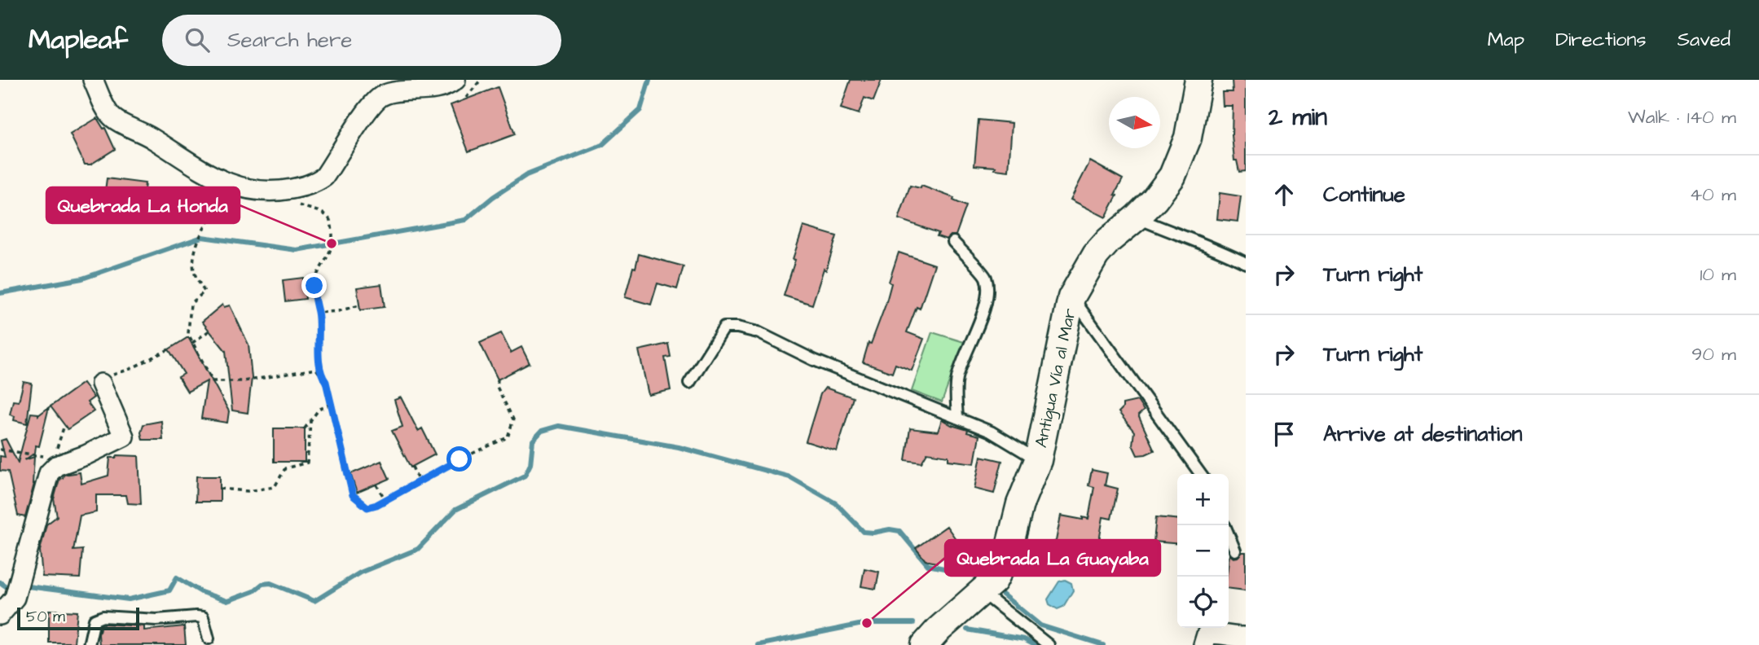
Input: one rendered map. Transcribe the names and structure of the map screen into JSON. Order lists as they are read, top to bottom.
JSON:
{
  "streets": {
    "main road": ["Antigua Vía al Mar"]
  },
  "places": ["Quebrada La Honda", "Quebrada La Guayaba"],
  "scale_bar": "50 m",
  "north": "right",
  "page": {
    "header": "Mapleaf",
    "search": "Search here",
    "nav": ["Map", "Directions", "Saved"],
    "heading": ["2 min", "Walk · 140 m"],
    "list": [
      ["Continue", "40 m"],
      ["Turn right", "10 m"],
      ["Turn right", "90 m"],
      "Arrive at destination"
    ],
    "map_buttons": ["+", "−"],
    "scale": "50 m"
  }
}
